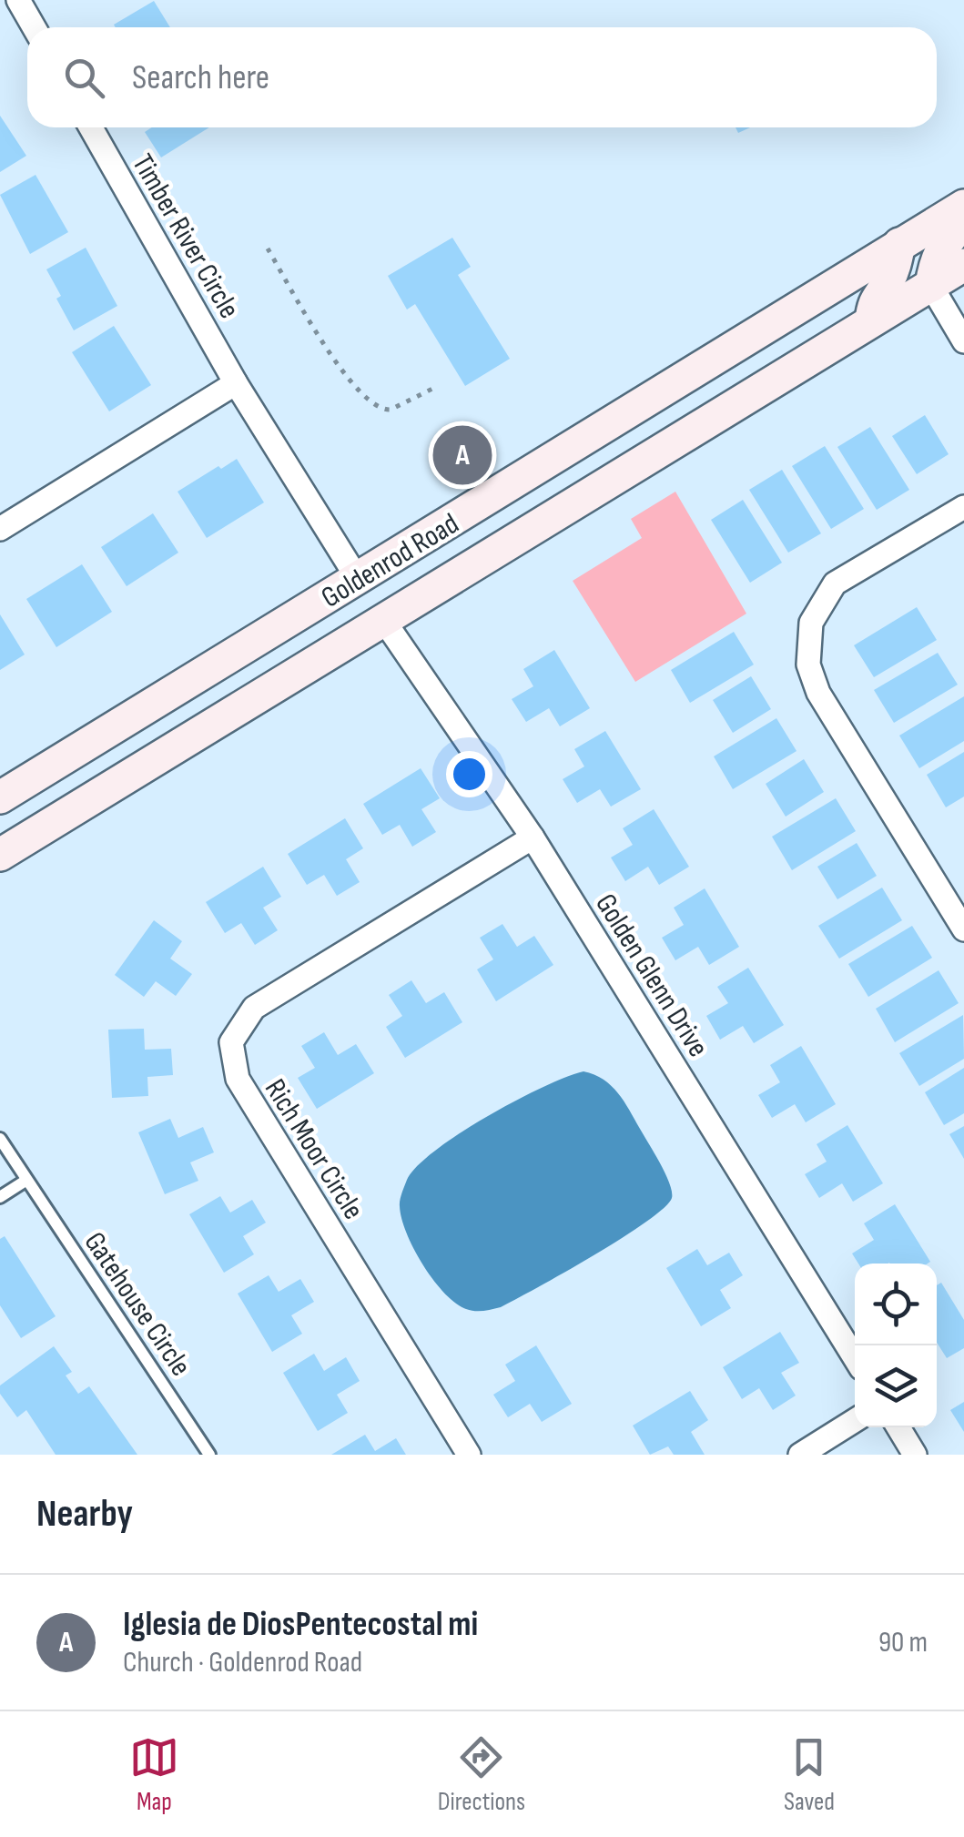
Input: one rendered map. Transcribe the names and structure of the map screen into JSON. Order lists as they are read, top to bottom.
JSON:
{
  "streets": {
    "main road": ["Goldenrod Road"],
    "street": ["Timber River Circle", "Golden Glenn Drive", "Rich Moor Circle"],
    "lane": ["Gatehouse Circle"]
  },
  "crossings": [
    ["Timber River Circle", "Goldenrod Road"],
    ["Goldenrod Road", "Golden Glenn Drive"],
    ["Golden Glenn Drive", "Rich Moor Circle"]
  ],
  "page": {
    "search": "Search here",
    "pins": "A",
    "heading": "Nearby",
    "list": [
      {
        "mark": "A",
        "name": "Iglesia de DiosPentecostal mi",
        "note": "Church · Goldenrod Road",
        "value": "90 m"
      }
    ],
    "nav": ["Map", "Directions", "Saved"]
  }
}
